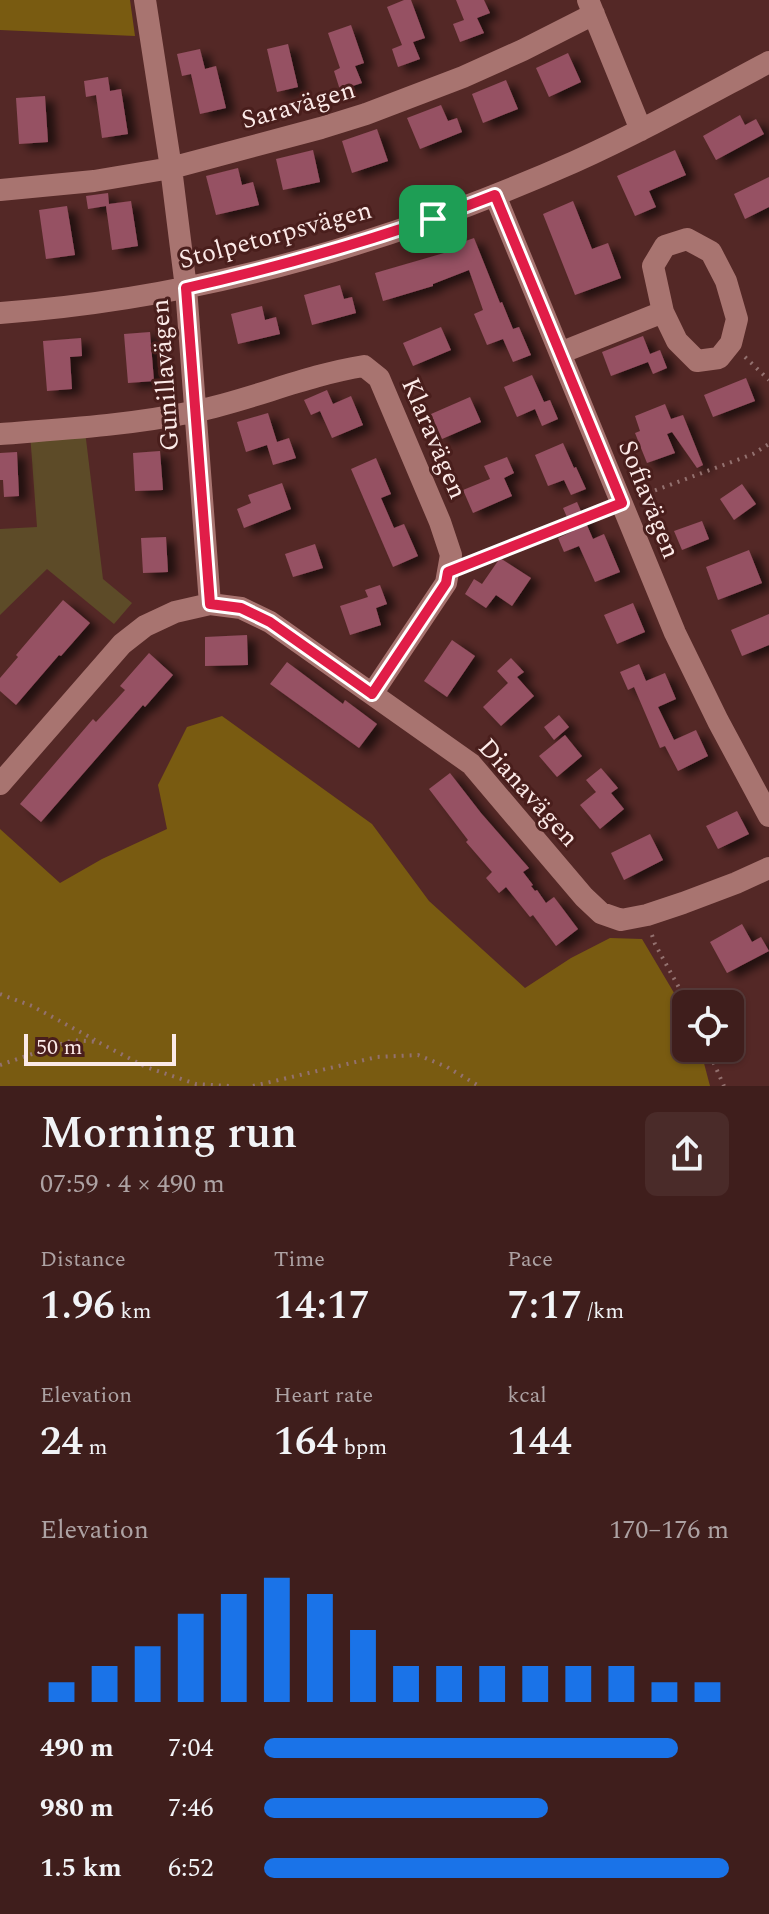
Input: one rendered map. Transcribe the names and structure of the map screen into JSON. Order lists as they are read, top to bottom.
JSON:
{
  "streets": {
    "street": [
      "Saravägen",
      "Stolpetorpsvägen",
      "Gunillavägen",
      "Klaravägen",
      "Sofiavägen",
      "Dianavägen"
    ]
  },
  "crossings": [
    ["Saravägen", "Gunillavägen"],
    ["Stolpetorpsvägen", "Gunillavägen"],
    ["Stolpetorpsvägen", "Sofiavägen"],
    ["Gunillavägen", "Klaravägen"],
    ["Gunillavägen", "Dianavägen"]
  ],
  "scale_bar": "50 m",
  "page": {
    "scale": "50 m",
    "heading": ["Morning run", "07:59 · 4 × 490 m"],
    "stats": [
      ["Distance", "1.96 km"],
      ["Time", "14:17"],
      ["Pace", "7:17 /km"],
      ["Elevation", "24 m"],
      ["Heart rate", "164 bpm"],
      ["kcal", "144"]
    ],
    "chart": ["Elevation", "170–176 m"],
    "list": [
      {
        "name": "490 m",
        "note": "7:04"
      },
      {
        "name": "980 m",
        "note": "7:46"
      },
      {
        "name": "1.5 km",
        "note": "6:52"
      }
    ]
  }
}
